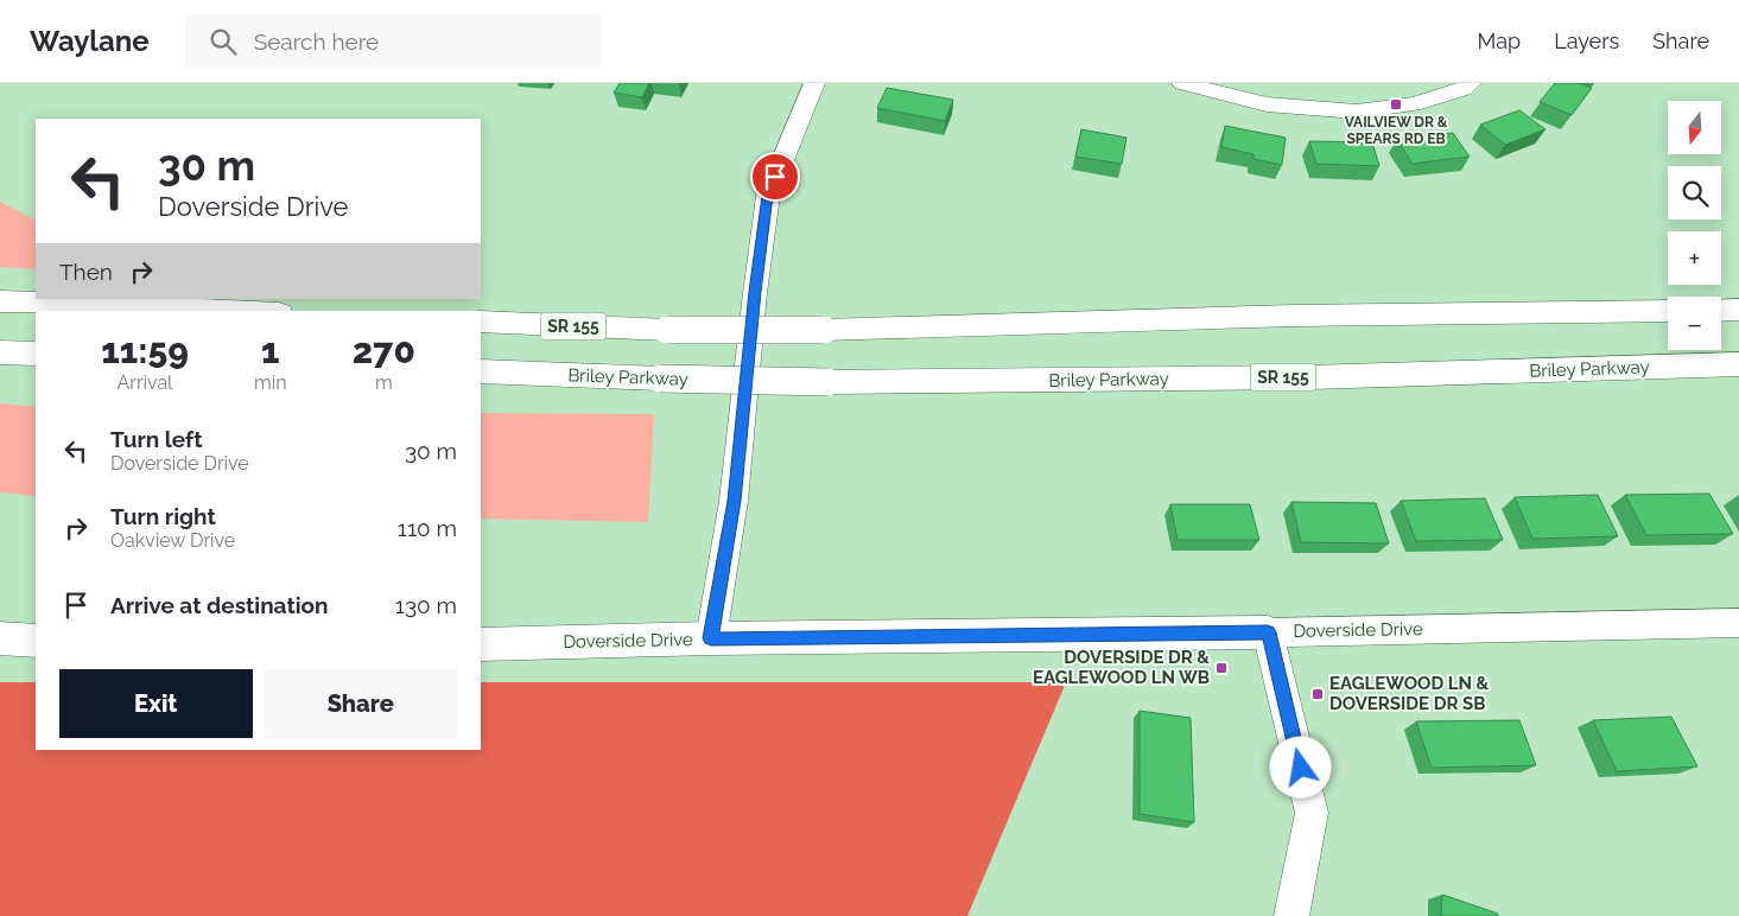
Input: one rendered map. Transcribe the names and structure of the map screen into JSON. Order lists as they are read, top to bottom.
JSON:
{
  "streets": {
    "main road": ["SR 155", "Briley Parkway", "Doverside Drive"]
  },
  "places": {
    "transit": ["VAILVIEW DR & SPEARS RD EB", "DOVERSIDE DR & EAGLEWOOD LN WB", "EAGLEWOOD LN & DOVERSIDE DR SB"]
  },
  "north": "bottom",
  "page": {
    "header": "Waylane",
    "search": "Search here",
    "nav": ["Map", "Layers", "Share"],
    "map_buttons": ["+", "−"],
    "turn": ["30 m", "Doverside Drive"],
    "then": "Then",
    "eta": [
      "11:59",
      "Arrival",
      "1",
      "min",
      "270",
      "m"
    ],
    "list": [
      {
        "name": "Turn left",
        "note": "Doverside Drive",
        "value": "30 m"
      },
      {
        "name": "Turn right",
        "note": "Oakview Drive",
        "value": "110 m"
      },
      {
        "name": "Arrive at destination",
        "value": "130 m"
      }
    ],
    "buttons": ["Exit", "Share"]
  }
}
